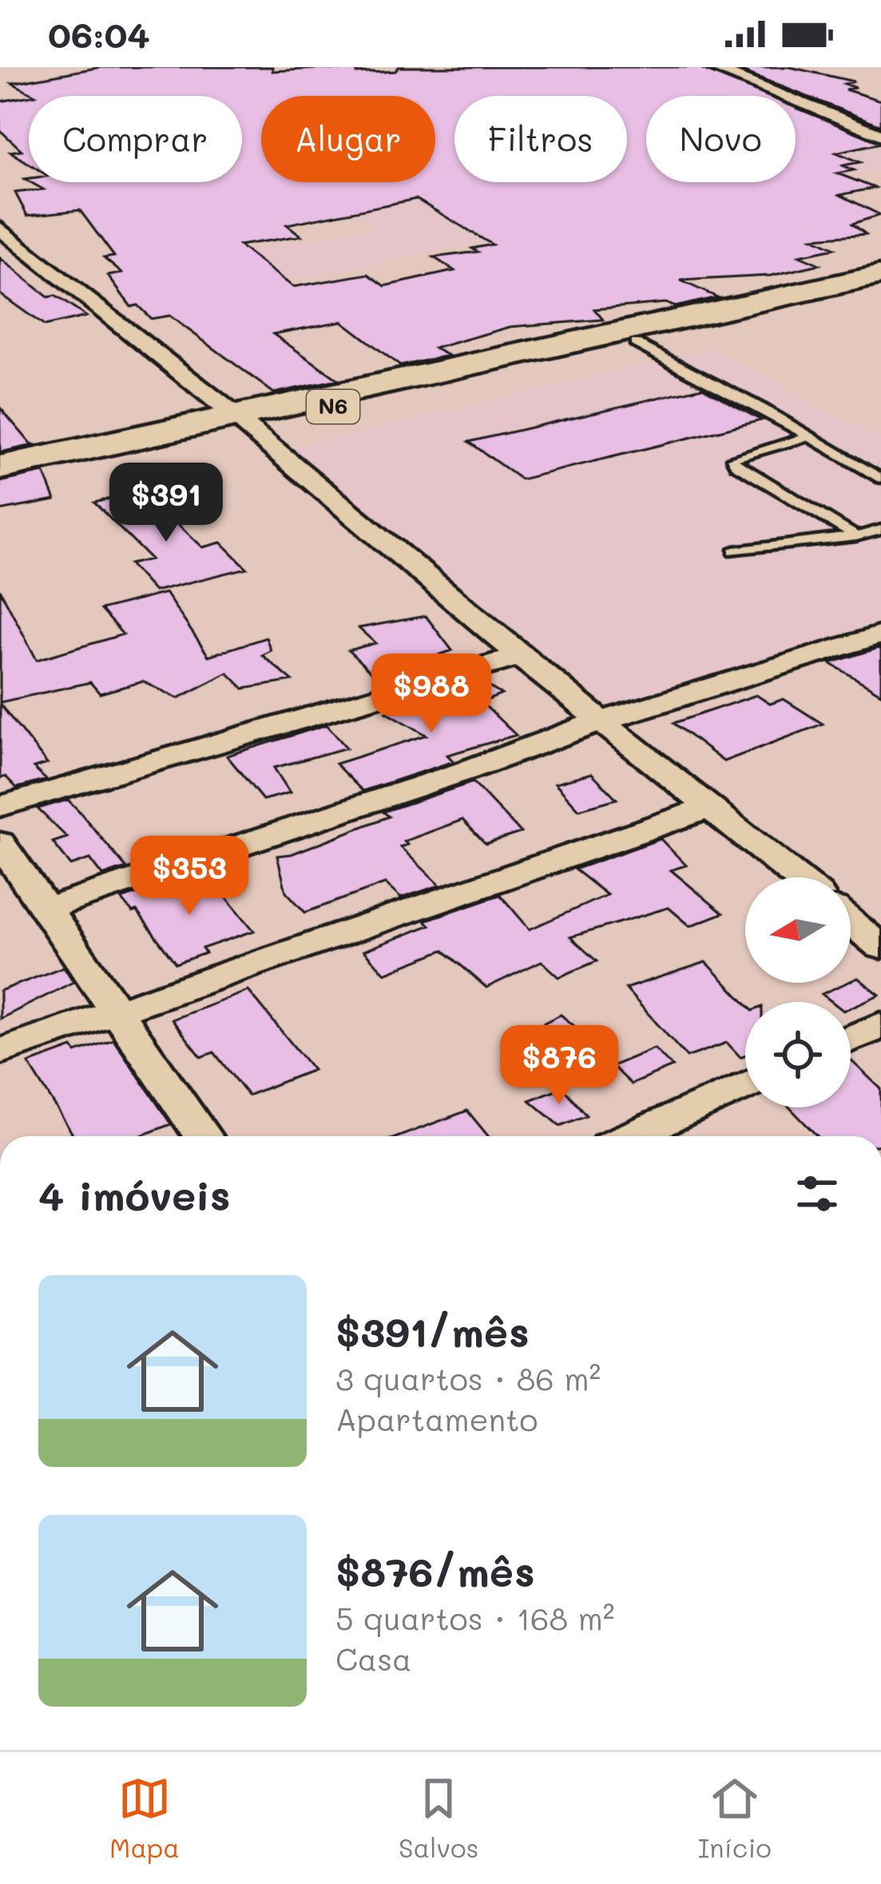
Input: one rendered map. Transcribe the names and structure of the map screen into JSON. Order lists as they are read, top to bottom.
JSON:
{
  "streets": {
    "highway": ["N6"]
  },
  "north": "left",
  "page": {
    "status": "06:04",
    "chip": [
      "Comprar",
      "Alugar",
      "Filtros",
      "Novo"
    ],
    "price": [
      "$391",
      "$988",
      "$353",
      "$876"
    ],
    "heading": "4 imóveis",
    "list": [
      {
        "name": "$391/mês",
        "note": "3 quartos · 86 m² · Apartamento"
      },
      {
        "name": "$876/mês",
        "note": "5 quartos · 168 m² · Casa"
      }
    ],
    "tabs": ["Mapa", "Salvos", "Início"]
  }
}
